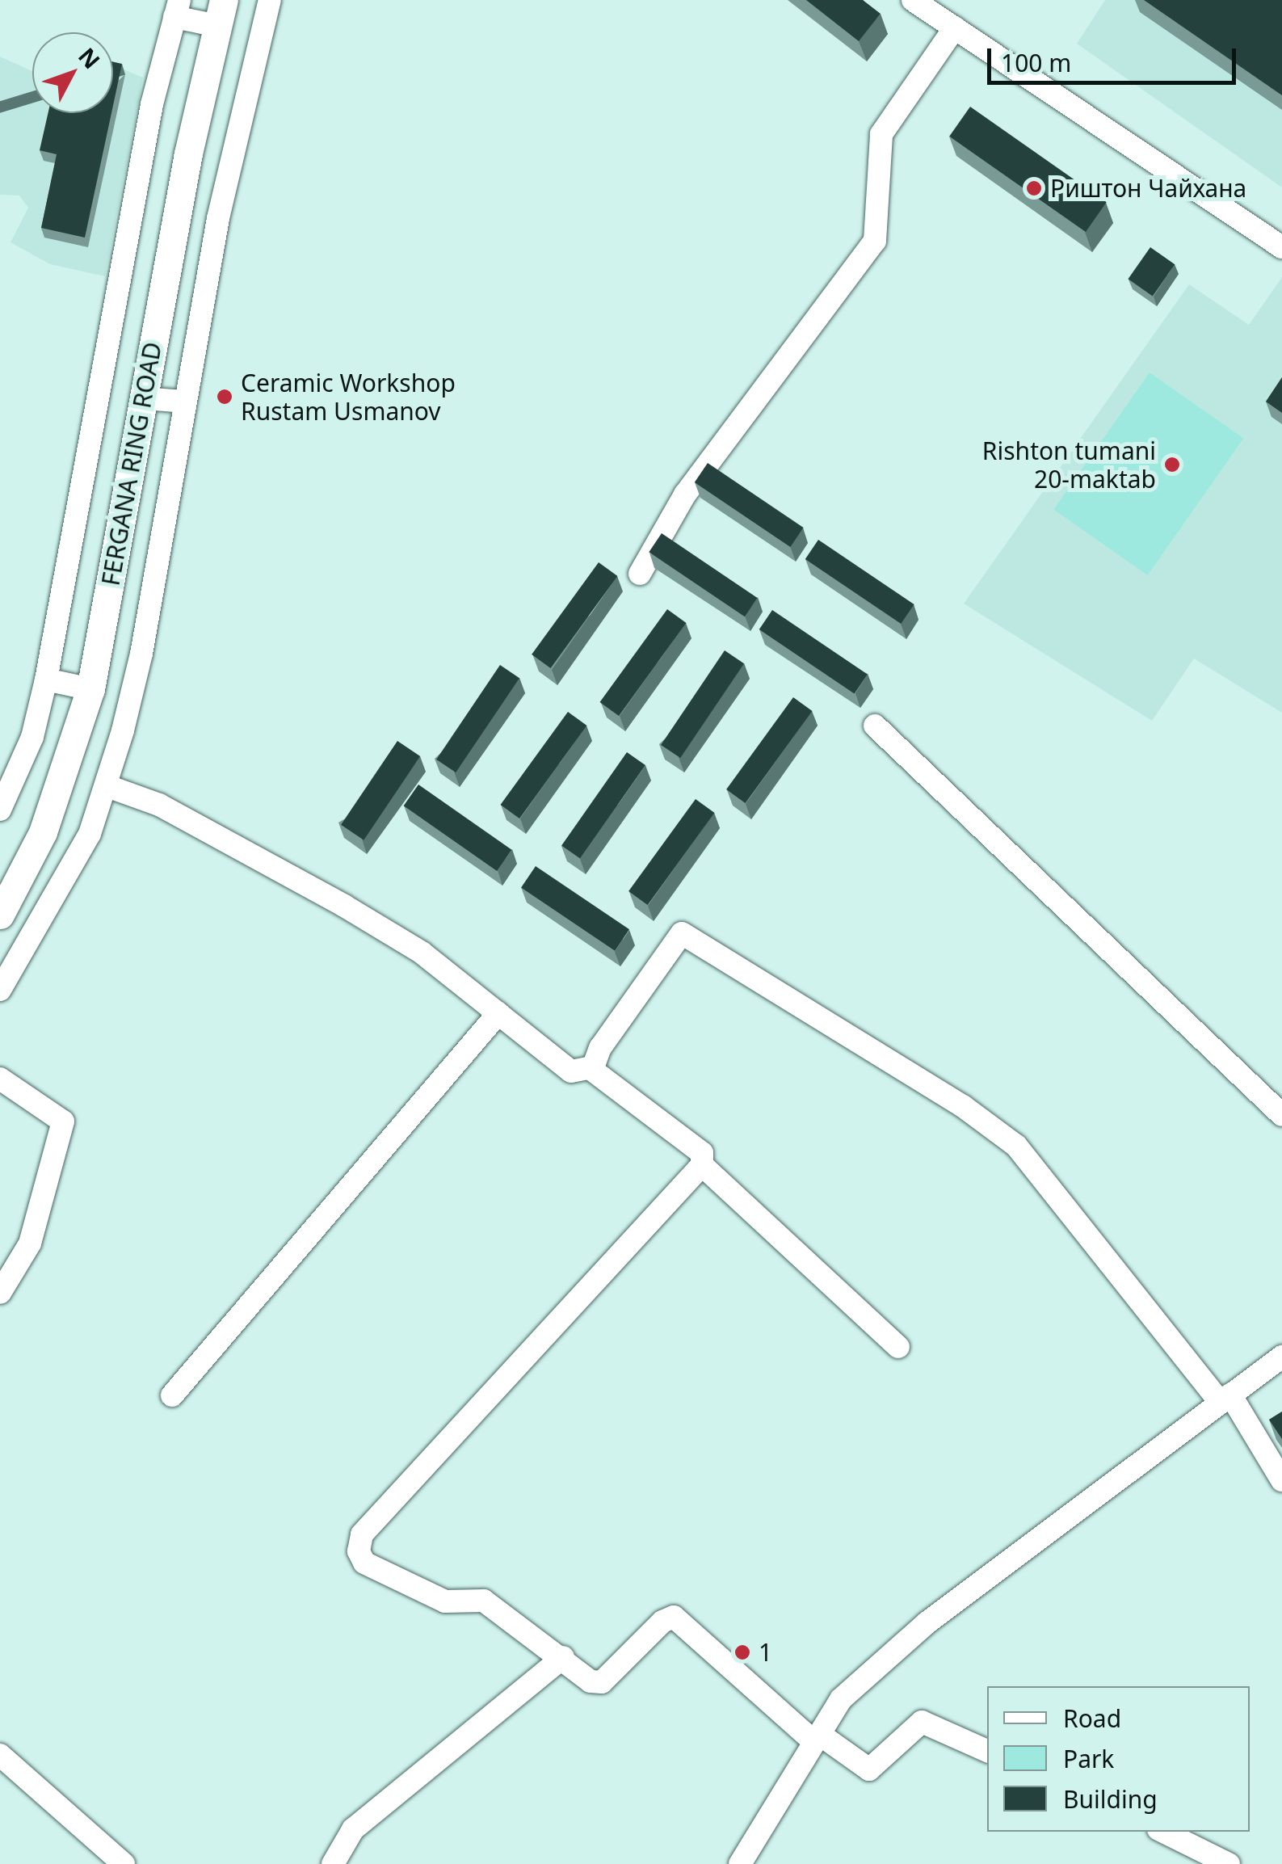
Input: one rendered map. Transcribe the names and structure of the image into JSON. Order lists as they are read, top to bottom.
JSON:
{
  "streets": {
    "main road": ["FERGANA RING ROAD"]
  },
  "places": [
    "Риштон Чайхана",
    "Ceramic Workshop Rustam Usmanov",
    "Rishton tumani 20-maktab",
    "1"
  ],
  "legend": ["Road", "Park", "Building"],
  "scale_bar": "100 m",
  "north": "top right"
}
